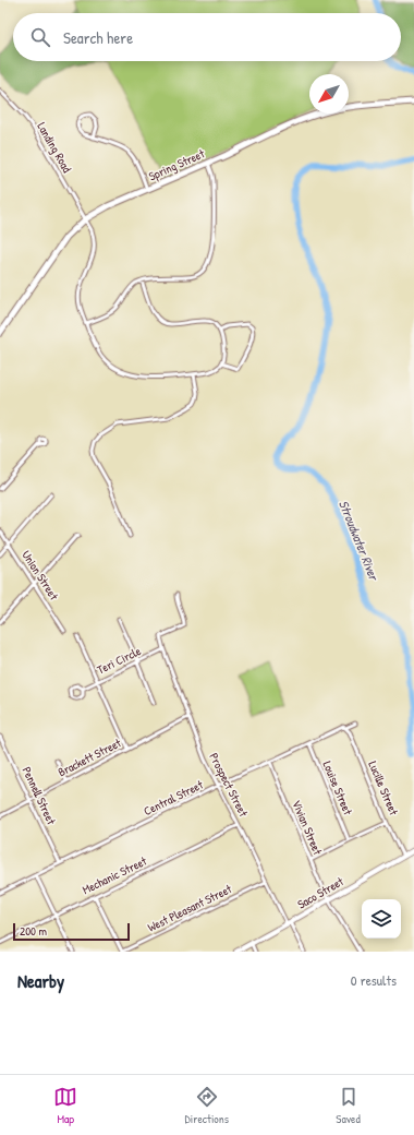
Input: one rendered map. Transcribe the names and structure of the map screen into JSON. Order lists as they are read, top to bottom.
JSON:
{
  "streets": {
    "main road": ["Spring Street", "Saco Street"],
    "street": [
      "Landing Road",
      "Union Street",
      "Teri Circle",
      "Brackett Street",
      "Prospect Street",
      "Louise Street",
      "Lucille Street",
      "Pennell Street",
      "Central Street",
      "Vivian Street",
      "Mechanic Street",
      "West Pleasant Street"
    ]
  },
  "crossings": [
    ["Landing Road", "Spring Street"],
    ["Teri Circle", "Prospect Street"],
    ["Brackett Street", "Prospect Street"],
    ["Brackett Street", "Pennell Street"],
    ["Prospect Street", "Central Street"],
    ["Prospect Street", "Mechanic Street"],
    ["Prospect Street", "Saco Street"],
    ["Prospect Street", "West Pleasant Street"],
    ["Louise Street", "Central Street"],
    ["Lucille Street", "Central Street"],
    ["Lucille Street", "Saco Street"],
    ["Pennell Street", "Central Street"],
    ["Central Street", "Vivian Street"],
    ["Vivian Street", "Saco Street"]
  ],
  "water": ["Stroudwater River"],
  "scale_bar": "200 m",
  "north": "bottom left",
  "page": {
    "search": "Search here",
    "scale": "200 m",
    "heading": ["Nearby", "0 results"],
    "nav": ["Map", "Directions", "Saved"]
  }
}
